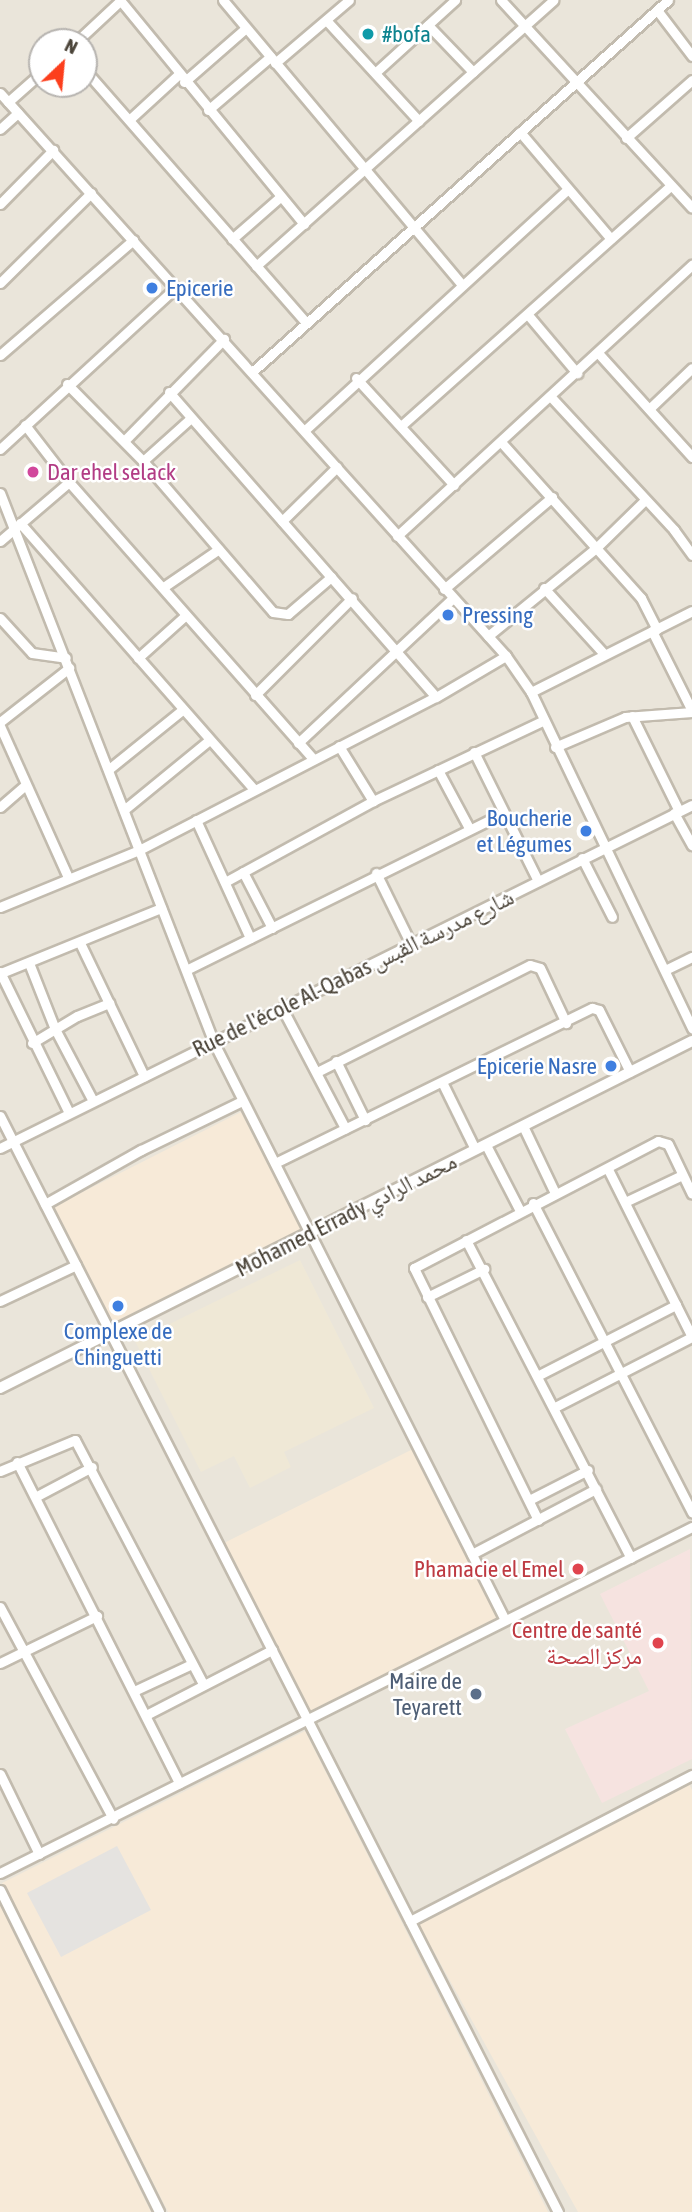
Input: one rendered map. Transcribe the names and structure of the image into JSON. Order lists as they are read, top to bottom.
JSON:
{
  "streets": {
    "street": ["Rue de l'école Al-Qabas شارع مدرسة القبس", "Mohamed Errady محمد الرادي"]
  },
  "places": [
    "#bofa",
    "Epicerie",
    "Dar ehel selack",
    "Pressing",
    "Boucherie et Légumes",
    "Epicerie Nasre",
    "Complexe de Chinguetti",
    "Phamacie el Emel",
    "Centre de santé مركز الصحة",
    "Maire de Teyarett"
  ],
  "north": "top right"
}
